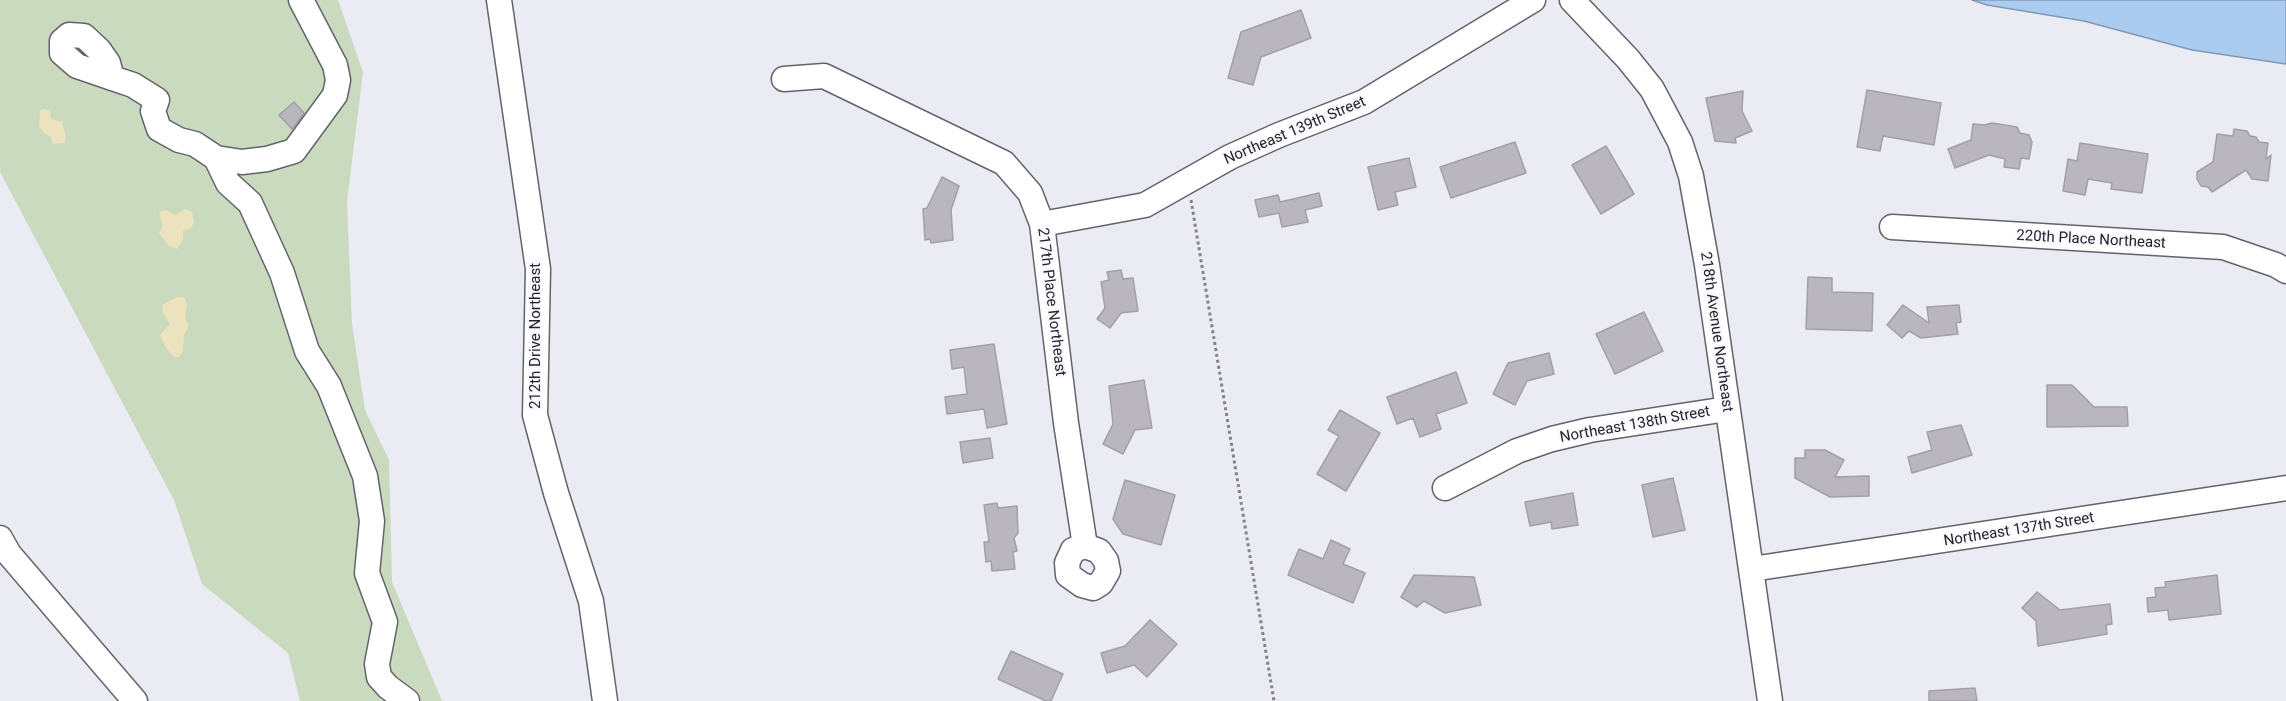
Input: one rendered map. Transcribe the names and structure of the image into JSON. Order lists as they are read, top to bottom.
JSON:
{
  "streets": {
    "street": [
      "Northeast 139th Street",
      "220th Place Northeast",
      "217th Place Northeast",
      "218th Avenue Northeast",
      "212th Drive Northeast",
      "Northeast 138th Street",
      "Northeast 137th Street"
    ]
  },
  "crossings": [
    ["Northeast 139th Street", "217th Place Northeast"],
    ["218th Avenue Northeast", "Northeast 138th Street"],
    ["218th Avenue Northeast", "Northeast 137th Street"]
  ]
}
